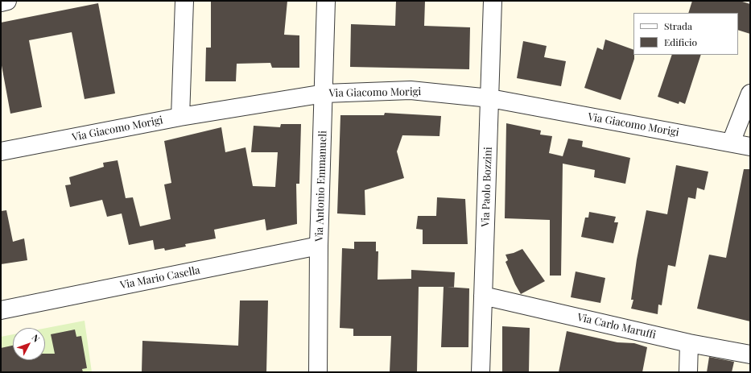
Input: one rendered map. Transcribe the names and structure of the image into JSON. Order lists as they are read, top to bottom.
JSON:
{
  "streets": {
    "street": [
      "Via Giacomo Morigi",
      "Via Antonio Emmanueli",
      "Via Paolo Bozzini",
      "Via Mario Casella",
      "Via Carlo Maruffi"
    ]
  },
  "crossings": [
    ["Via Giacomo Morigi", "Via Antonio Emmanueli"],
    ["Via Giacomo Morigi", "Via Paolo Bozzini"],
    ["Via Antonio Emmanueli", "Via Mario Casella"],
    ["Via Paolo Bozzini", "Via Carlo Maruffi"]
  ],
  "legend": ["Strada", "Edificio"],
  "north": "top right"
}
